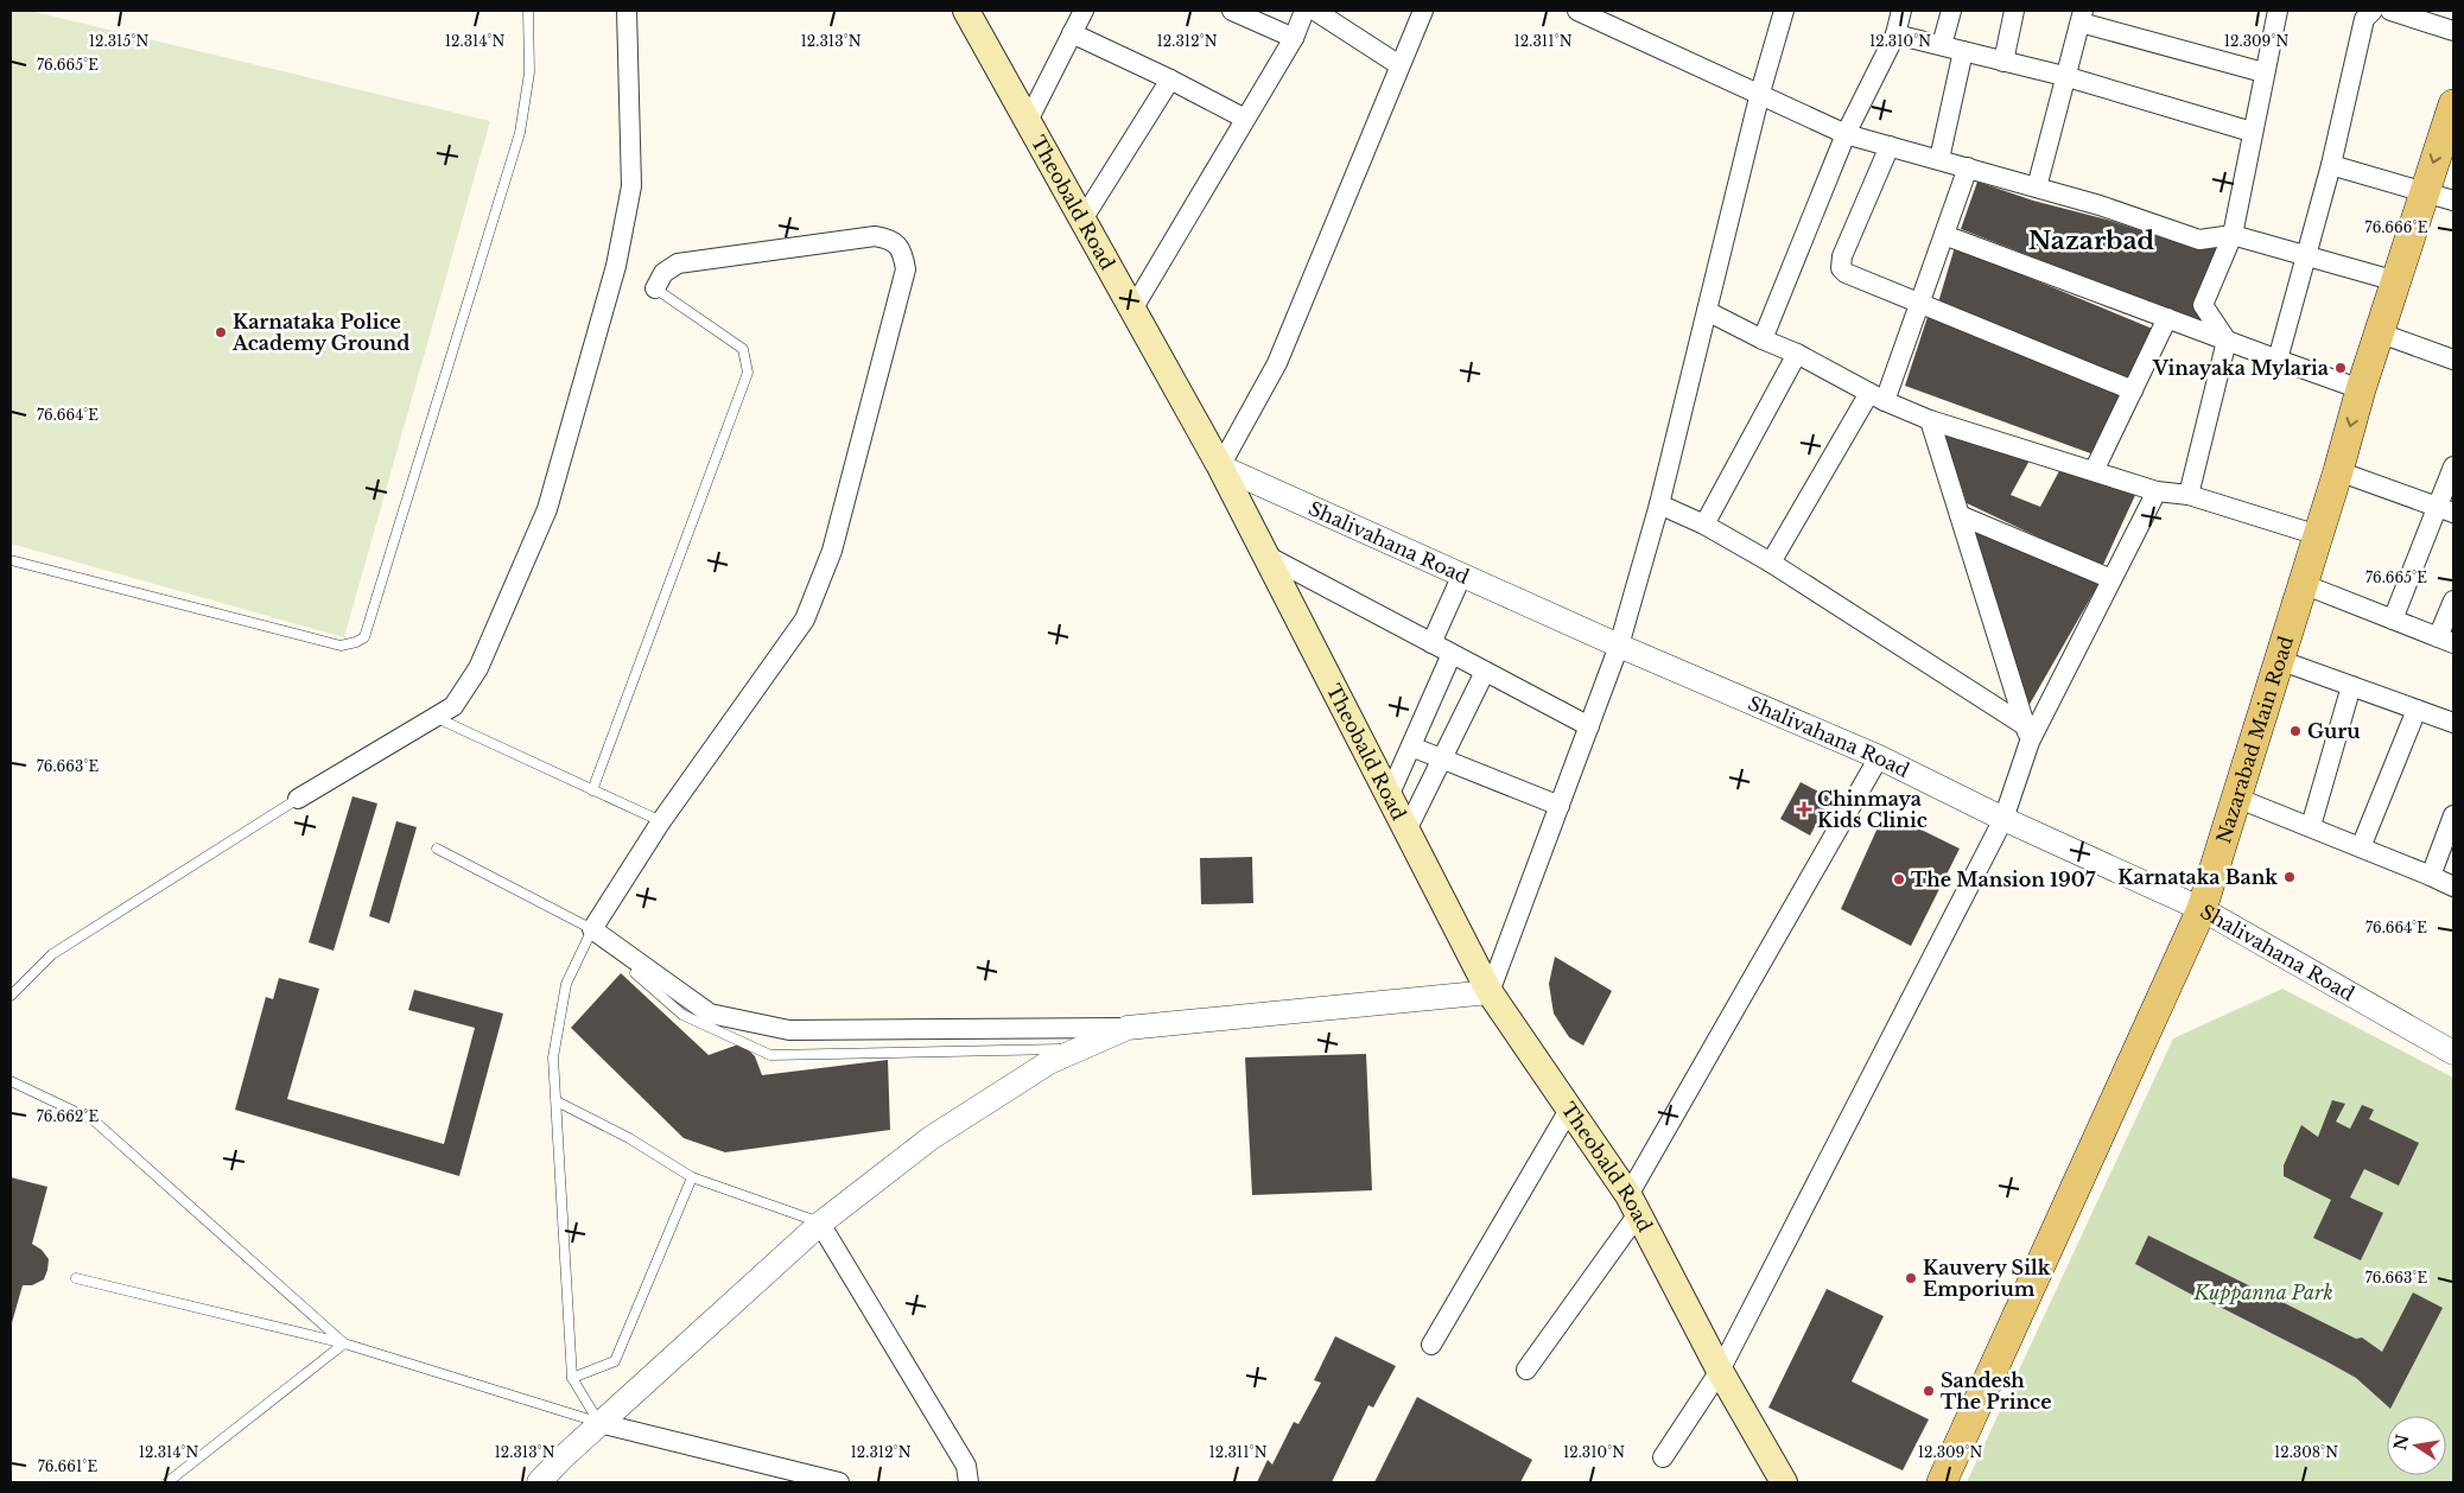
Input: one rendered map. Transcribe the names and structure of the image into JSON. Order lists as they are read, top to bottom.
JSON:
{
  "streets": {
    "main road": ["Theobald Road", "Nazarabad Main Road"],
    "street": ["Shalivahana Road"]
  },
  "crossings": [
    ["Theobald Road", "Shalivahana Road"],
    ["Shalivahana Road", "Nazarabad Main Road"]
  ],
  "districts": ["Nazarbad"],
  "parks": ["Kuppanna Park"],
  "places": {
    "other": [
      "Karnataka Police Academy Ground",
      "Vinayaka Mylaria",
      "Guru",
      "Karnataka Bank",
      "The Mansion 1907",
      "Kauvery Silk Emporium",
      "Sandesh The Prince"
    ],
    "health": ["Chinmaya Kids Clinic"]
  },
  "north": "left",
  "coordinates": [
    "12.315°N",
    "12.314°N",
    "12.313°N",
    "12.312°N",
    "12.311°N",
    "12.310°N",
    "12.309°N",
    "76.665°E",
    "76.666°E",
    "76.664°E",
    "76.663°E",
    "76.662°E",
    "12.308°N",
    "76.661°E"
  ]
}
